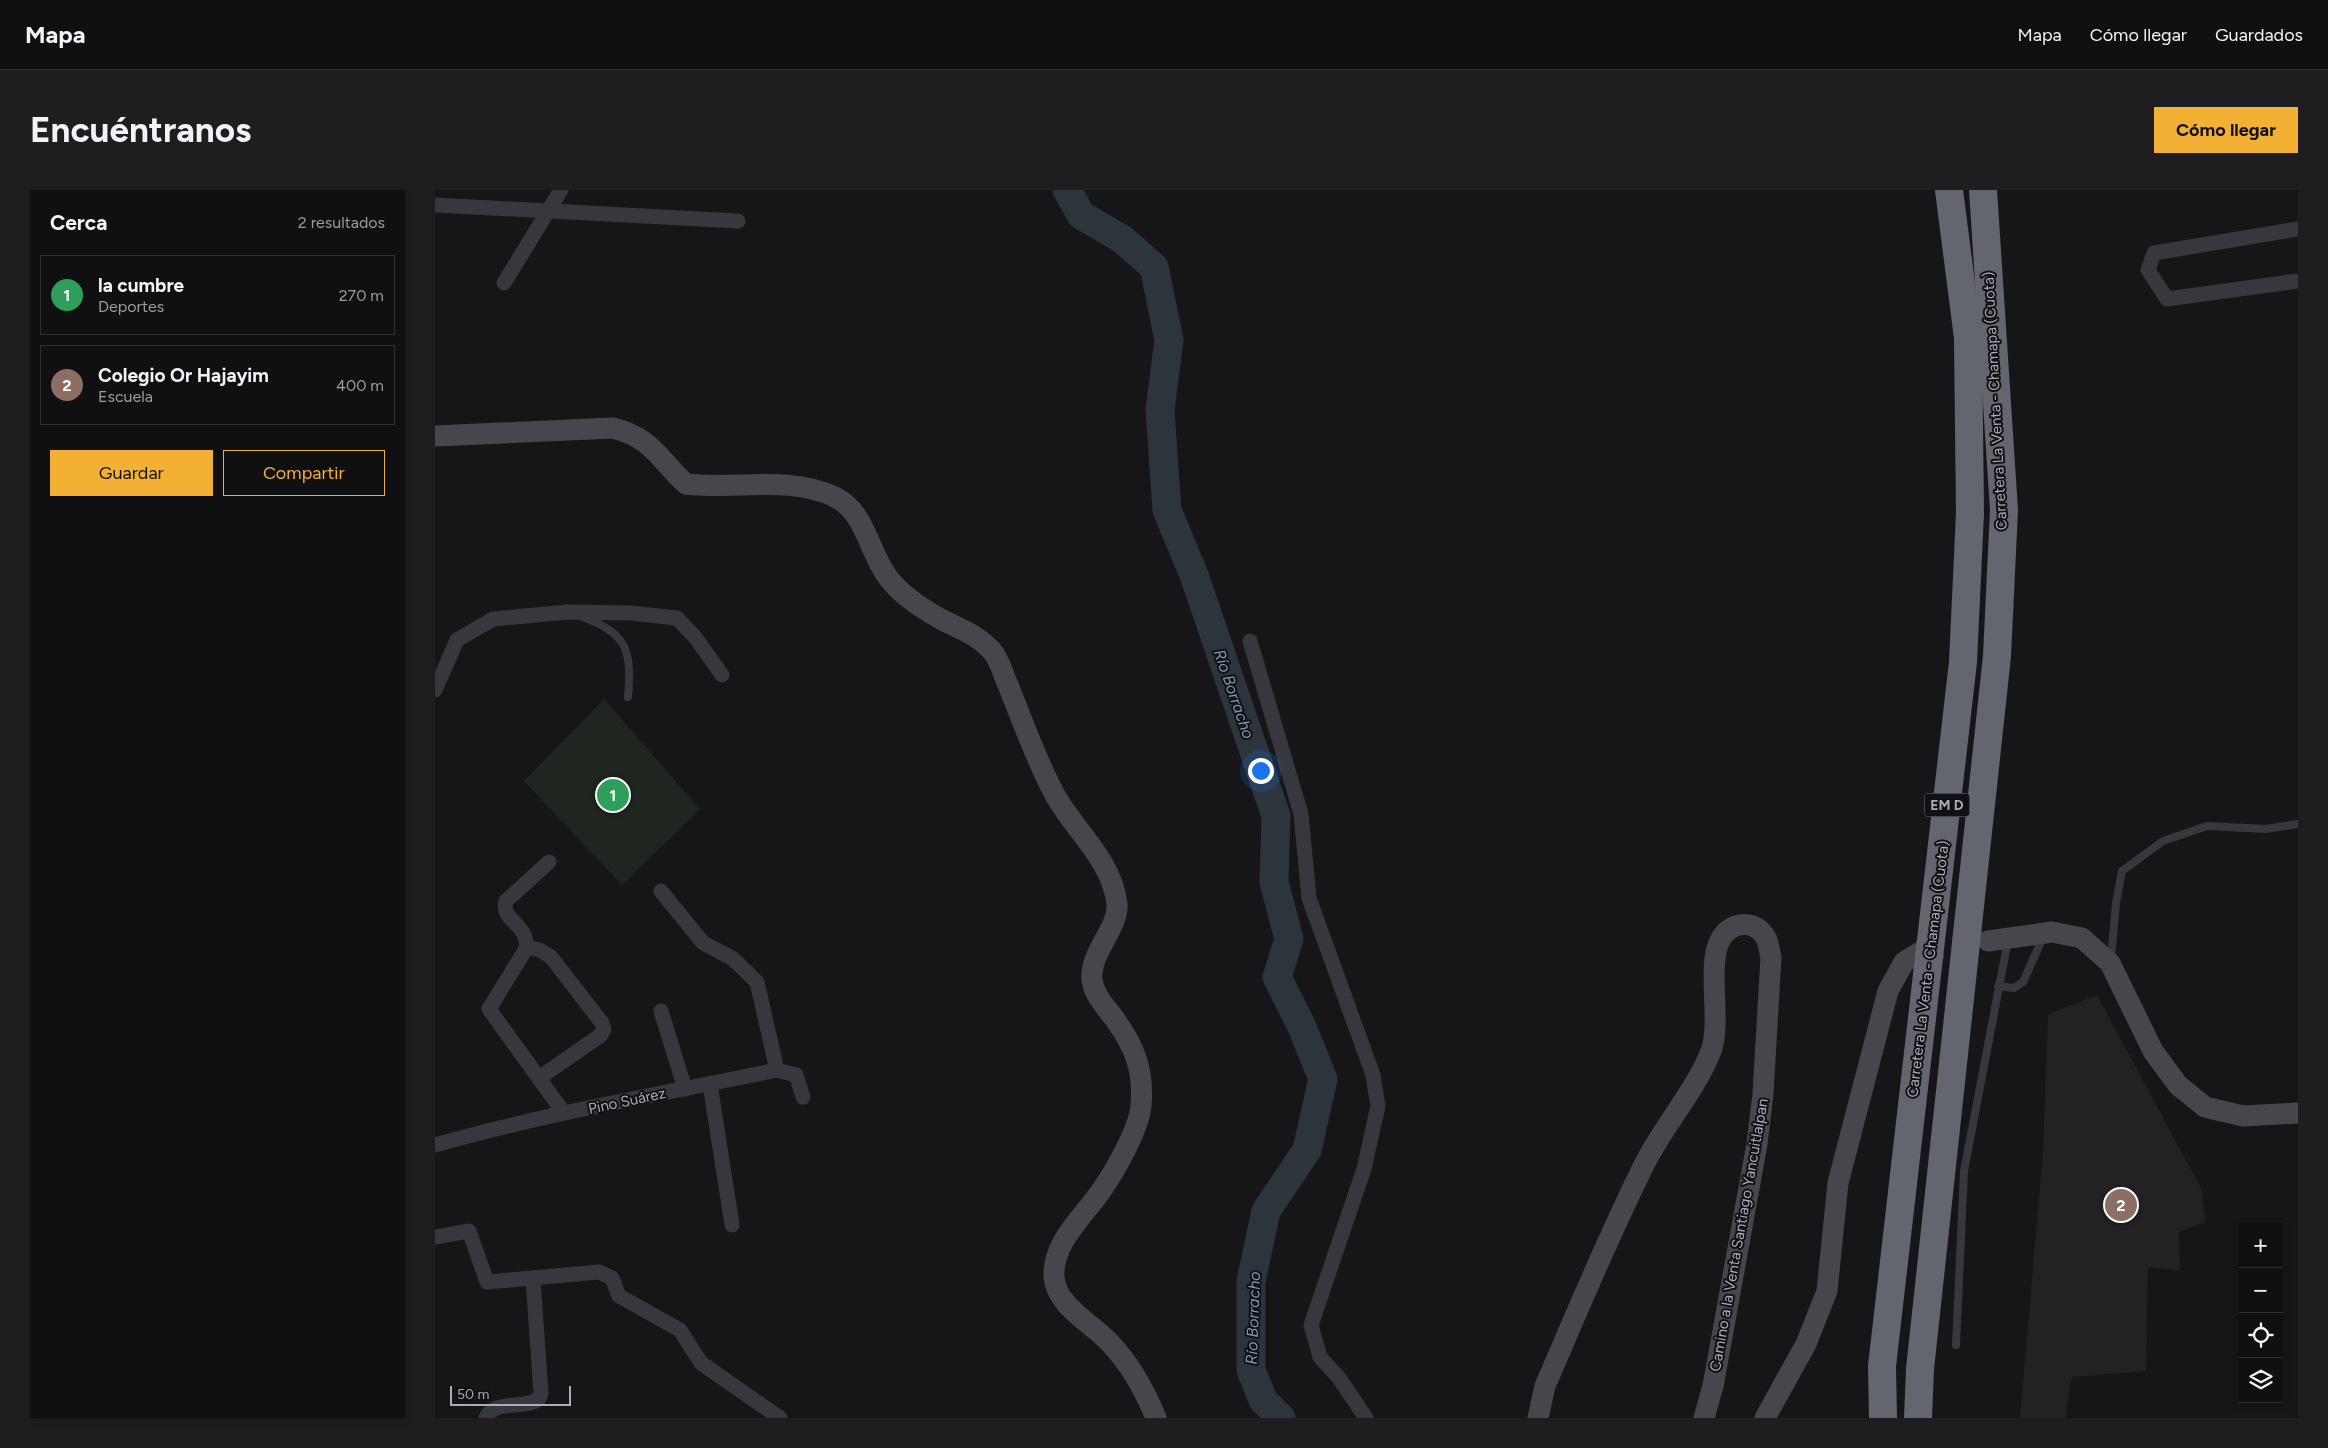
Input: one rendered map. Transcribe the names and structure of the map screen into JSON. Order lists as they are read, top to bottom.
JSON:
{
  "streets": {
    "highway": ["Carretera La Venta - Chamapa (Cuota)", "EM D"],
    "main road": ["Camino a la Venta Santiago Yancuitlalpan"],
    "street": ["Pino Suárez"]
  },
  "water": ["Río Borracho"],
  "scale_bar": "50 m",
  "page": {
    "header": "Mapa",
    "nav": ["Mapa", "Cómo llegar", "Guardados"],
    "buttons": [
      "Cómo llegar",
      ["Guardar", "Compartir"]
    ],
    "title": "Encuéntranos",
    "heading": ["Cerca", "2 resultados"],
    "list": [
      {
        "mark": "1",
        "name": "la cumbre",
        "note": "Deportes",
        "value": "270 m"
      },
      {
        "mark": "2",
        "name": "Colegio Or Hajayim",
        "note": "Escuela",
        "value": "400 m"
      }
    ],
    "pins": ["1", "2"],
    "map_buttons": ["+", "−"],
    "scale": "50 m"
  }
}
